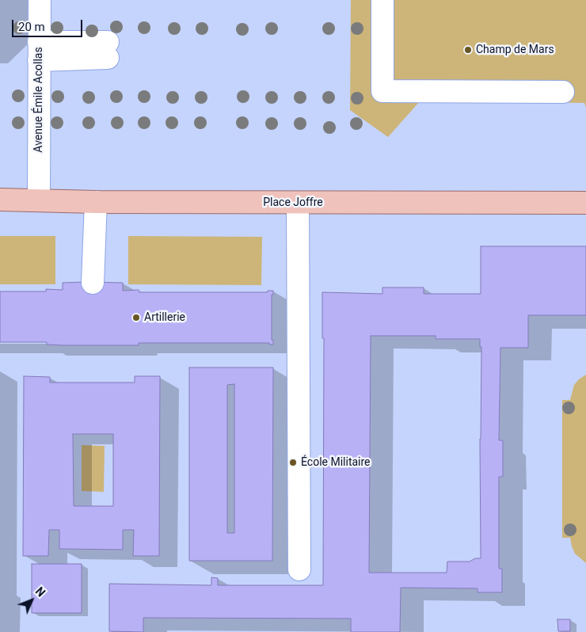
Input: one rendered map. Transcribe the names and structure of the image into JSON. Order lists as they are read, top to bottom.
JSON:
{
  "streets": {
    "main road": ["Place Joffre"],
    "street": ["Avenue Émile Acollas"]
  },
  "crossings": [
    ["Avenue Émile Acollas", "Place Joffre"]
  ],
  "places": ["Champ de Mars", "Artillerie", "École Militaire"],
  "scale_bar": "20 m",
  "north": "top right"
}
